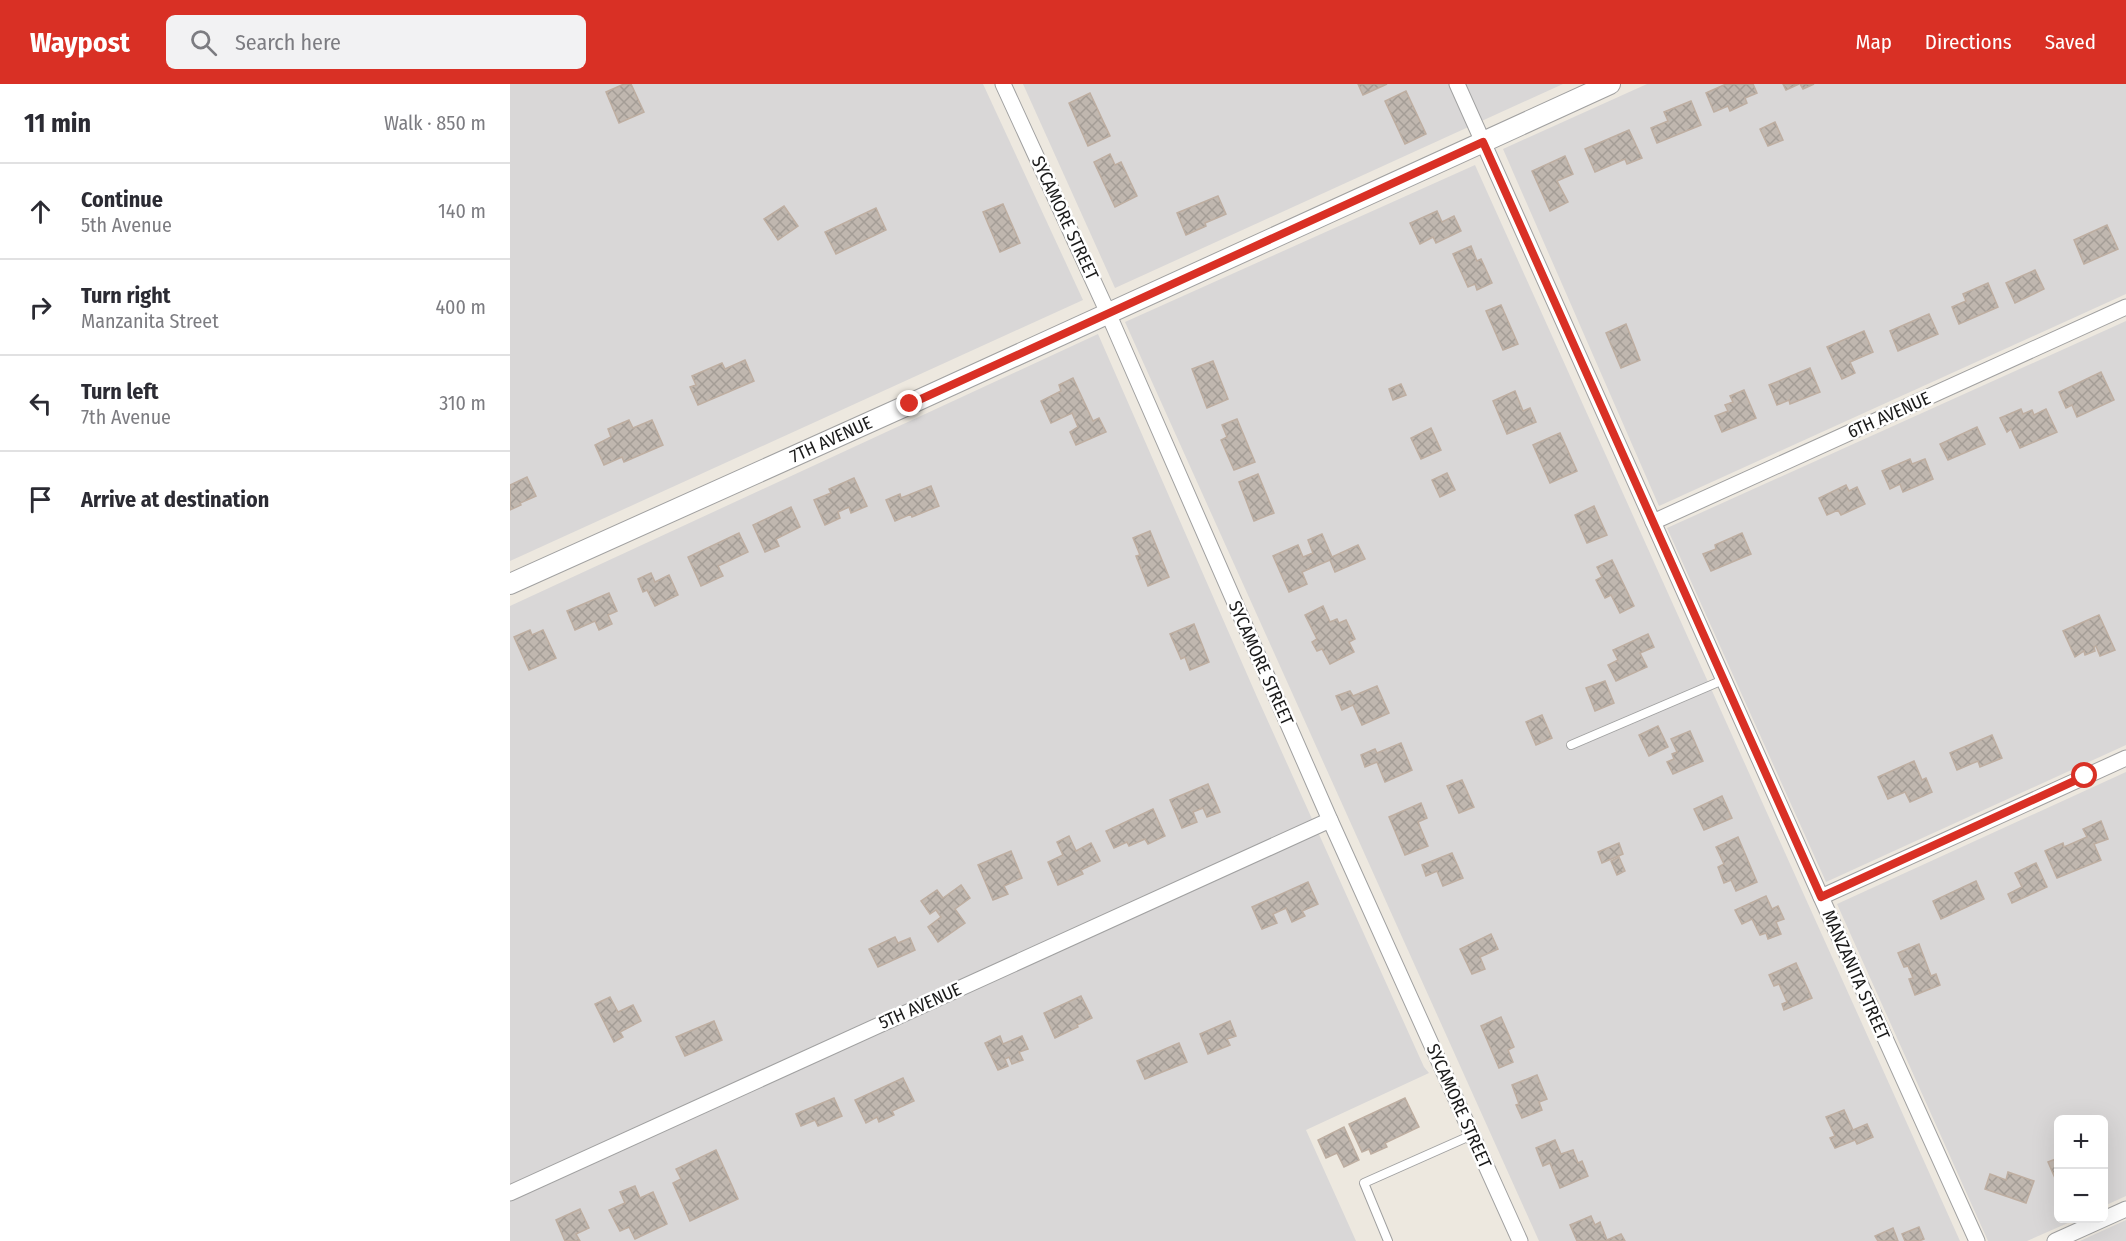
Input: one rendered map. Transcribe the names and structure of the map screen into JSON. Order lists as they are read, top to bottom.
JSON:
{
  "streets": {
    "street": [
      "SYCAMORE STREET",
      "6TH AVENUE",
      "7TH AVENUE",
      "MANZANITA STREET",
      "5TH AVENUE"
    ]
  },
  "crossings": [
    ["SYCAMORE STREET", "7TH AVENUE"],
    ["SYCAMORE STREET", "5TH AVENUE"],
    ["6TH AVENUE", "MANZANITA STREET"],
    ["7TH AVENUE", "MANZANITA STREET"]
  ],
  "page": {
    "header": "Waypost",
    "search": "Search here",
    "nav": ["Map", "Directions", "Saved"],
    "heading": ["11 min", "Walk · 850 m"],
    "list": [
      ["Continue", "5th Avenue", "140 m"],
      ["Turn right", "Manzanita Street", "400 m"],
      ["Turn left", "7th Avenue", "310 m"],
      "Arrive at destination"
    ],
    "map_buttons": ["+", "−"]
  }
}
